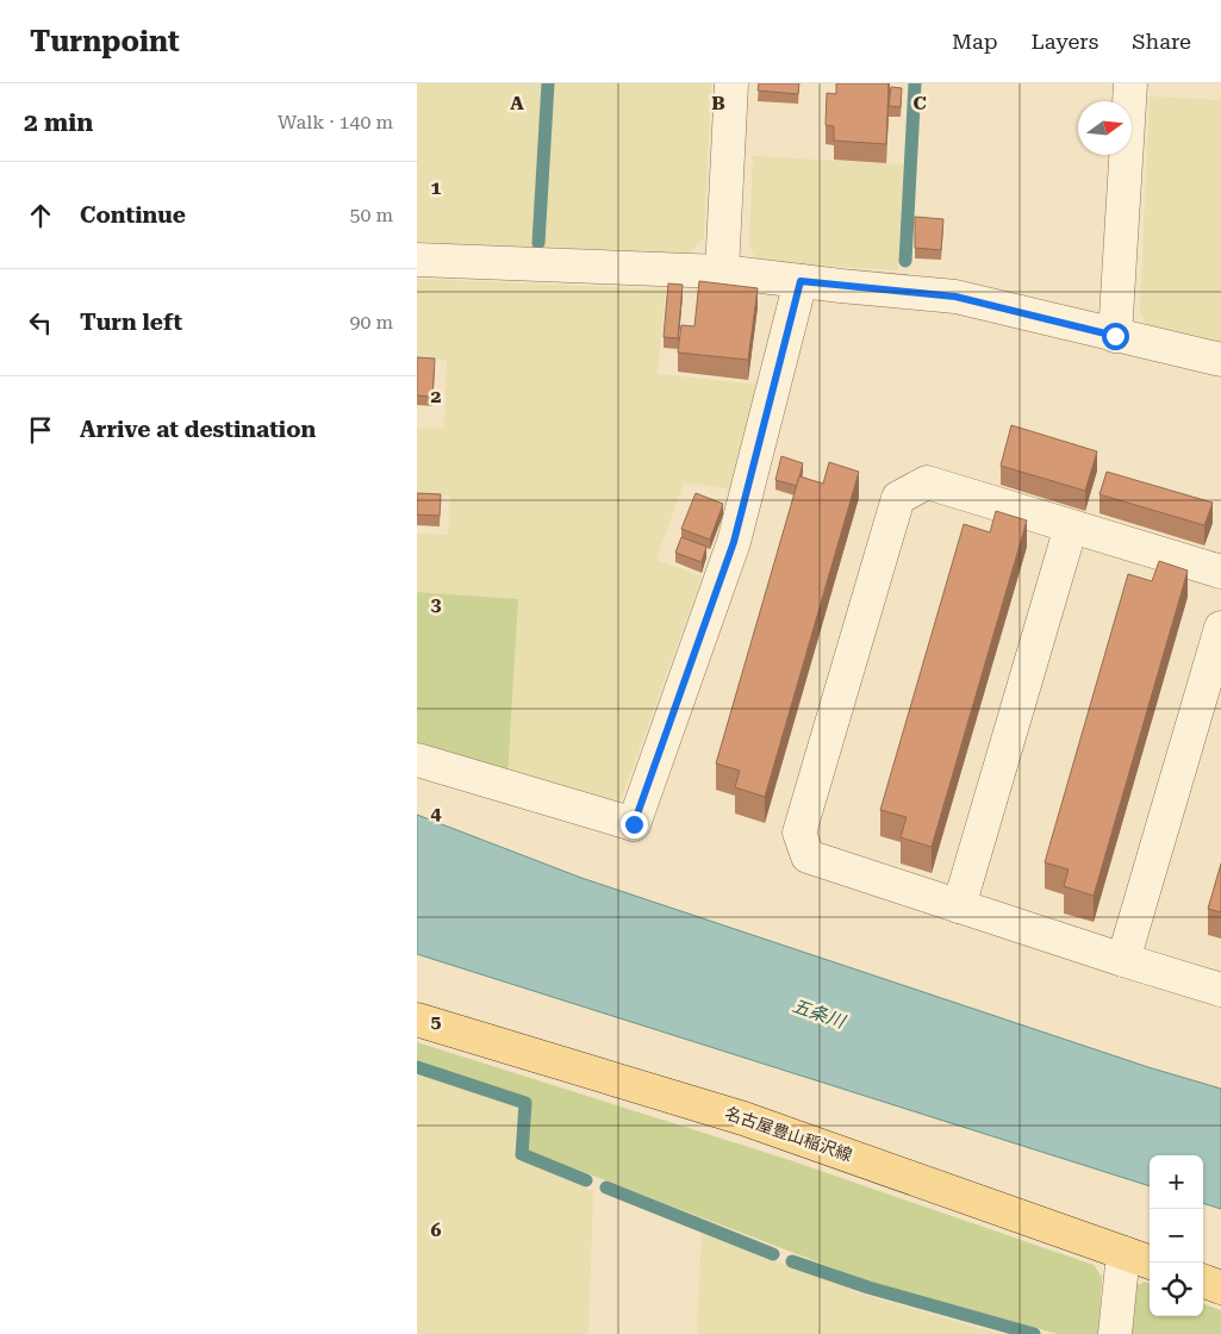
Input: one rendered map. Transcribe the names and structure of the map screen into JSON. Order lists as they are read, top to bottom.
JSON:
{
  "streets": {
    "main road": ["名古屋豊山稲沢線"]
  },
  "water": ["五条川"],
  "north": "right",
  "page": {
    "header": "Turnpoint",
    "nav": ["Map", "Layers", "Share"],
    "heading": ["2 min", "Walk · 140 m"],
    "list": [
      ["Continue", "50 m"],
      ["Turn left", "90 m"],
      "Arrive at destination"
    ],
    "map_buttons": ["+", "−"]
  },
  "grid": {
    "columns": ["A", "B", "C"],
    "rows": [
      "1",
      "2",
      "3",
      "4",
      "5",
      "6"
    ]
  }
}
